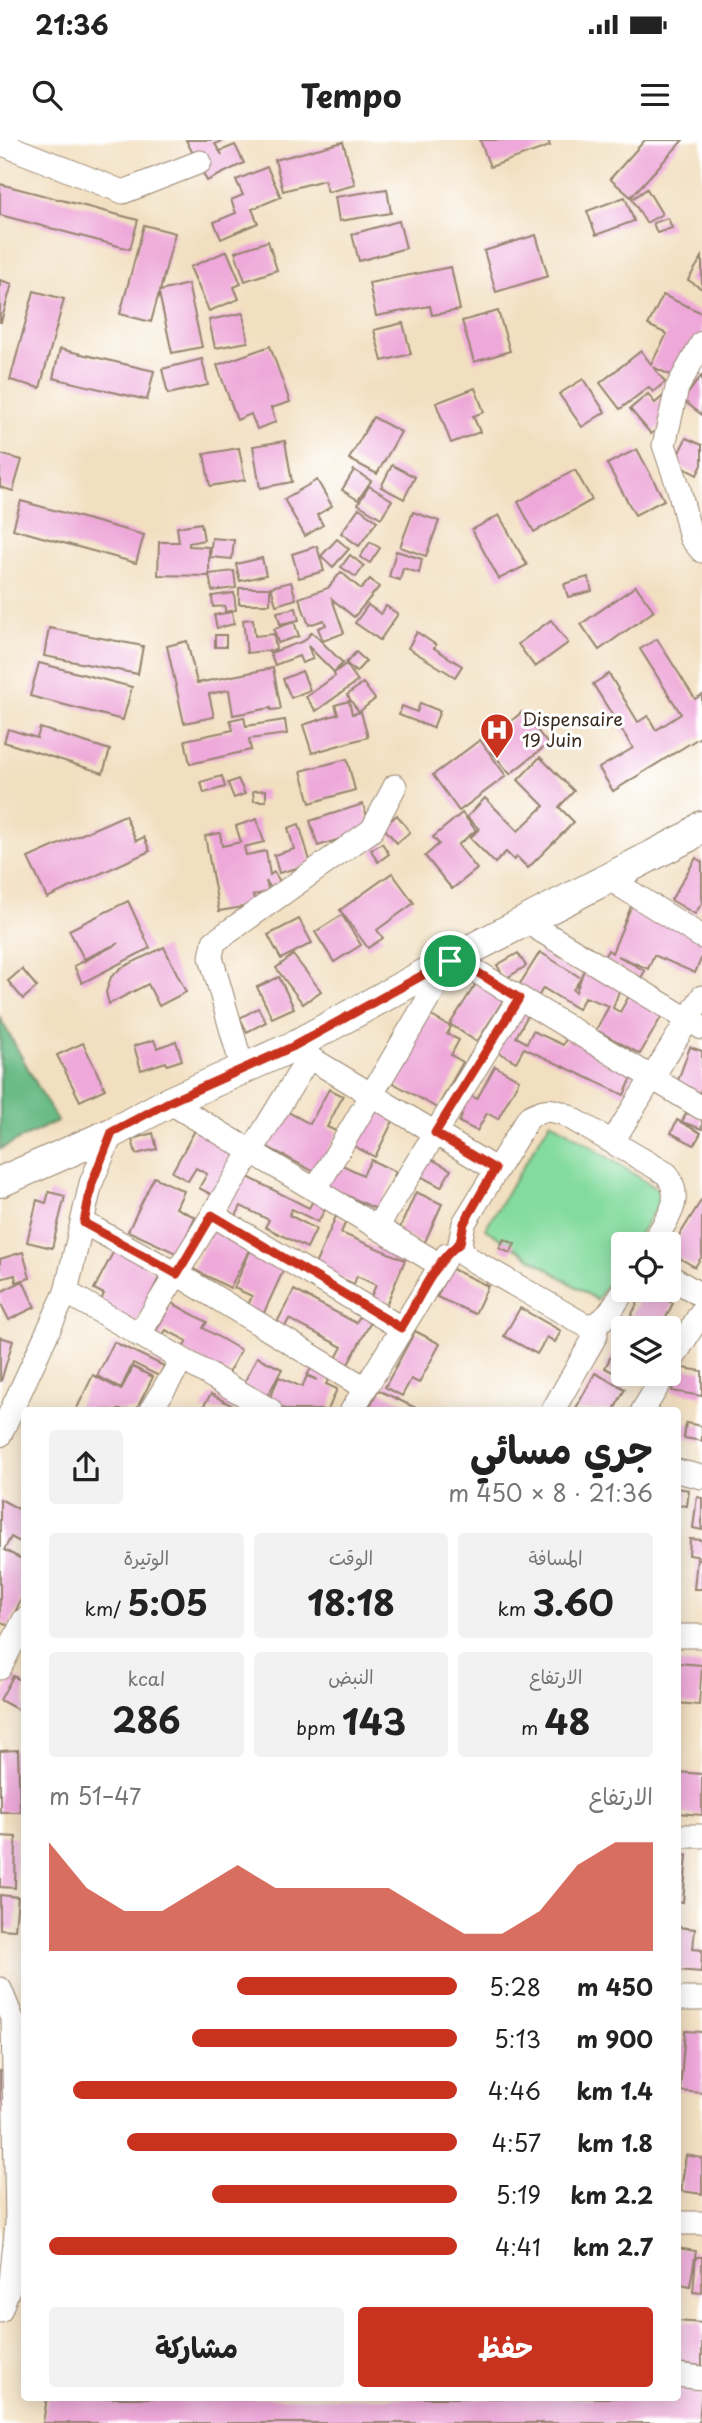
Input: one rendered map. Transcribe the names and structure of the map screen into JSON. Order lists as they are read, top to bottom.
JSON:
{
  "places": {
    "hospital": ["Dispensaire 19 Juin"]
  },
  "page": {
    "status": "21:36",
    "header": "Tempo",
    "heading": ["جري مسائي", "21:36 · 8 × 450 m"],
    "stats": [
      ["المسافة", "3.60 km"],
      ["الوقت", "18:18"],
      ["الوتيرة", "5:05 /km"],
      ["الارتفاع", "48 m"],
      ["النبض", "143 bpm"],
      ["kcal", "286"]
    ],
    "chart": ["الارتفاع", "47–51 m"],
    "list": [
      {
        "name": "450 m",
        "note": "5:28"
      },
      {
        "name": "900 m",
        "note": "5:13"
      },
      {
        "name": "1.4 km",
        "note": "4:46"
      },
      {
        "name": "1.8 km",
        "note": "4:57"
      },
      {
        "name": "2.2 km",
        "note": "5:19"
      },
      {
        "name": "2.7 km",
        "note": "4:41"
      }
    ],
    "buttons": ["حفظ", "مشاركة"]
  }
}
